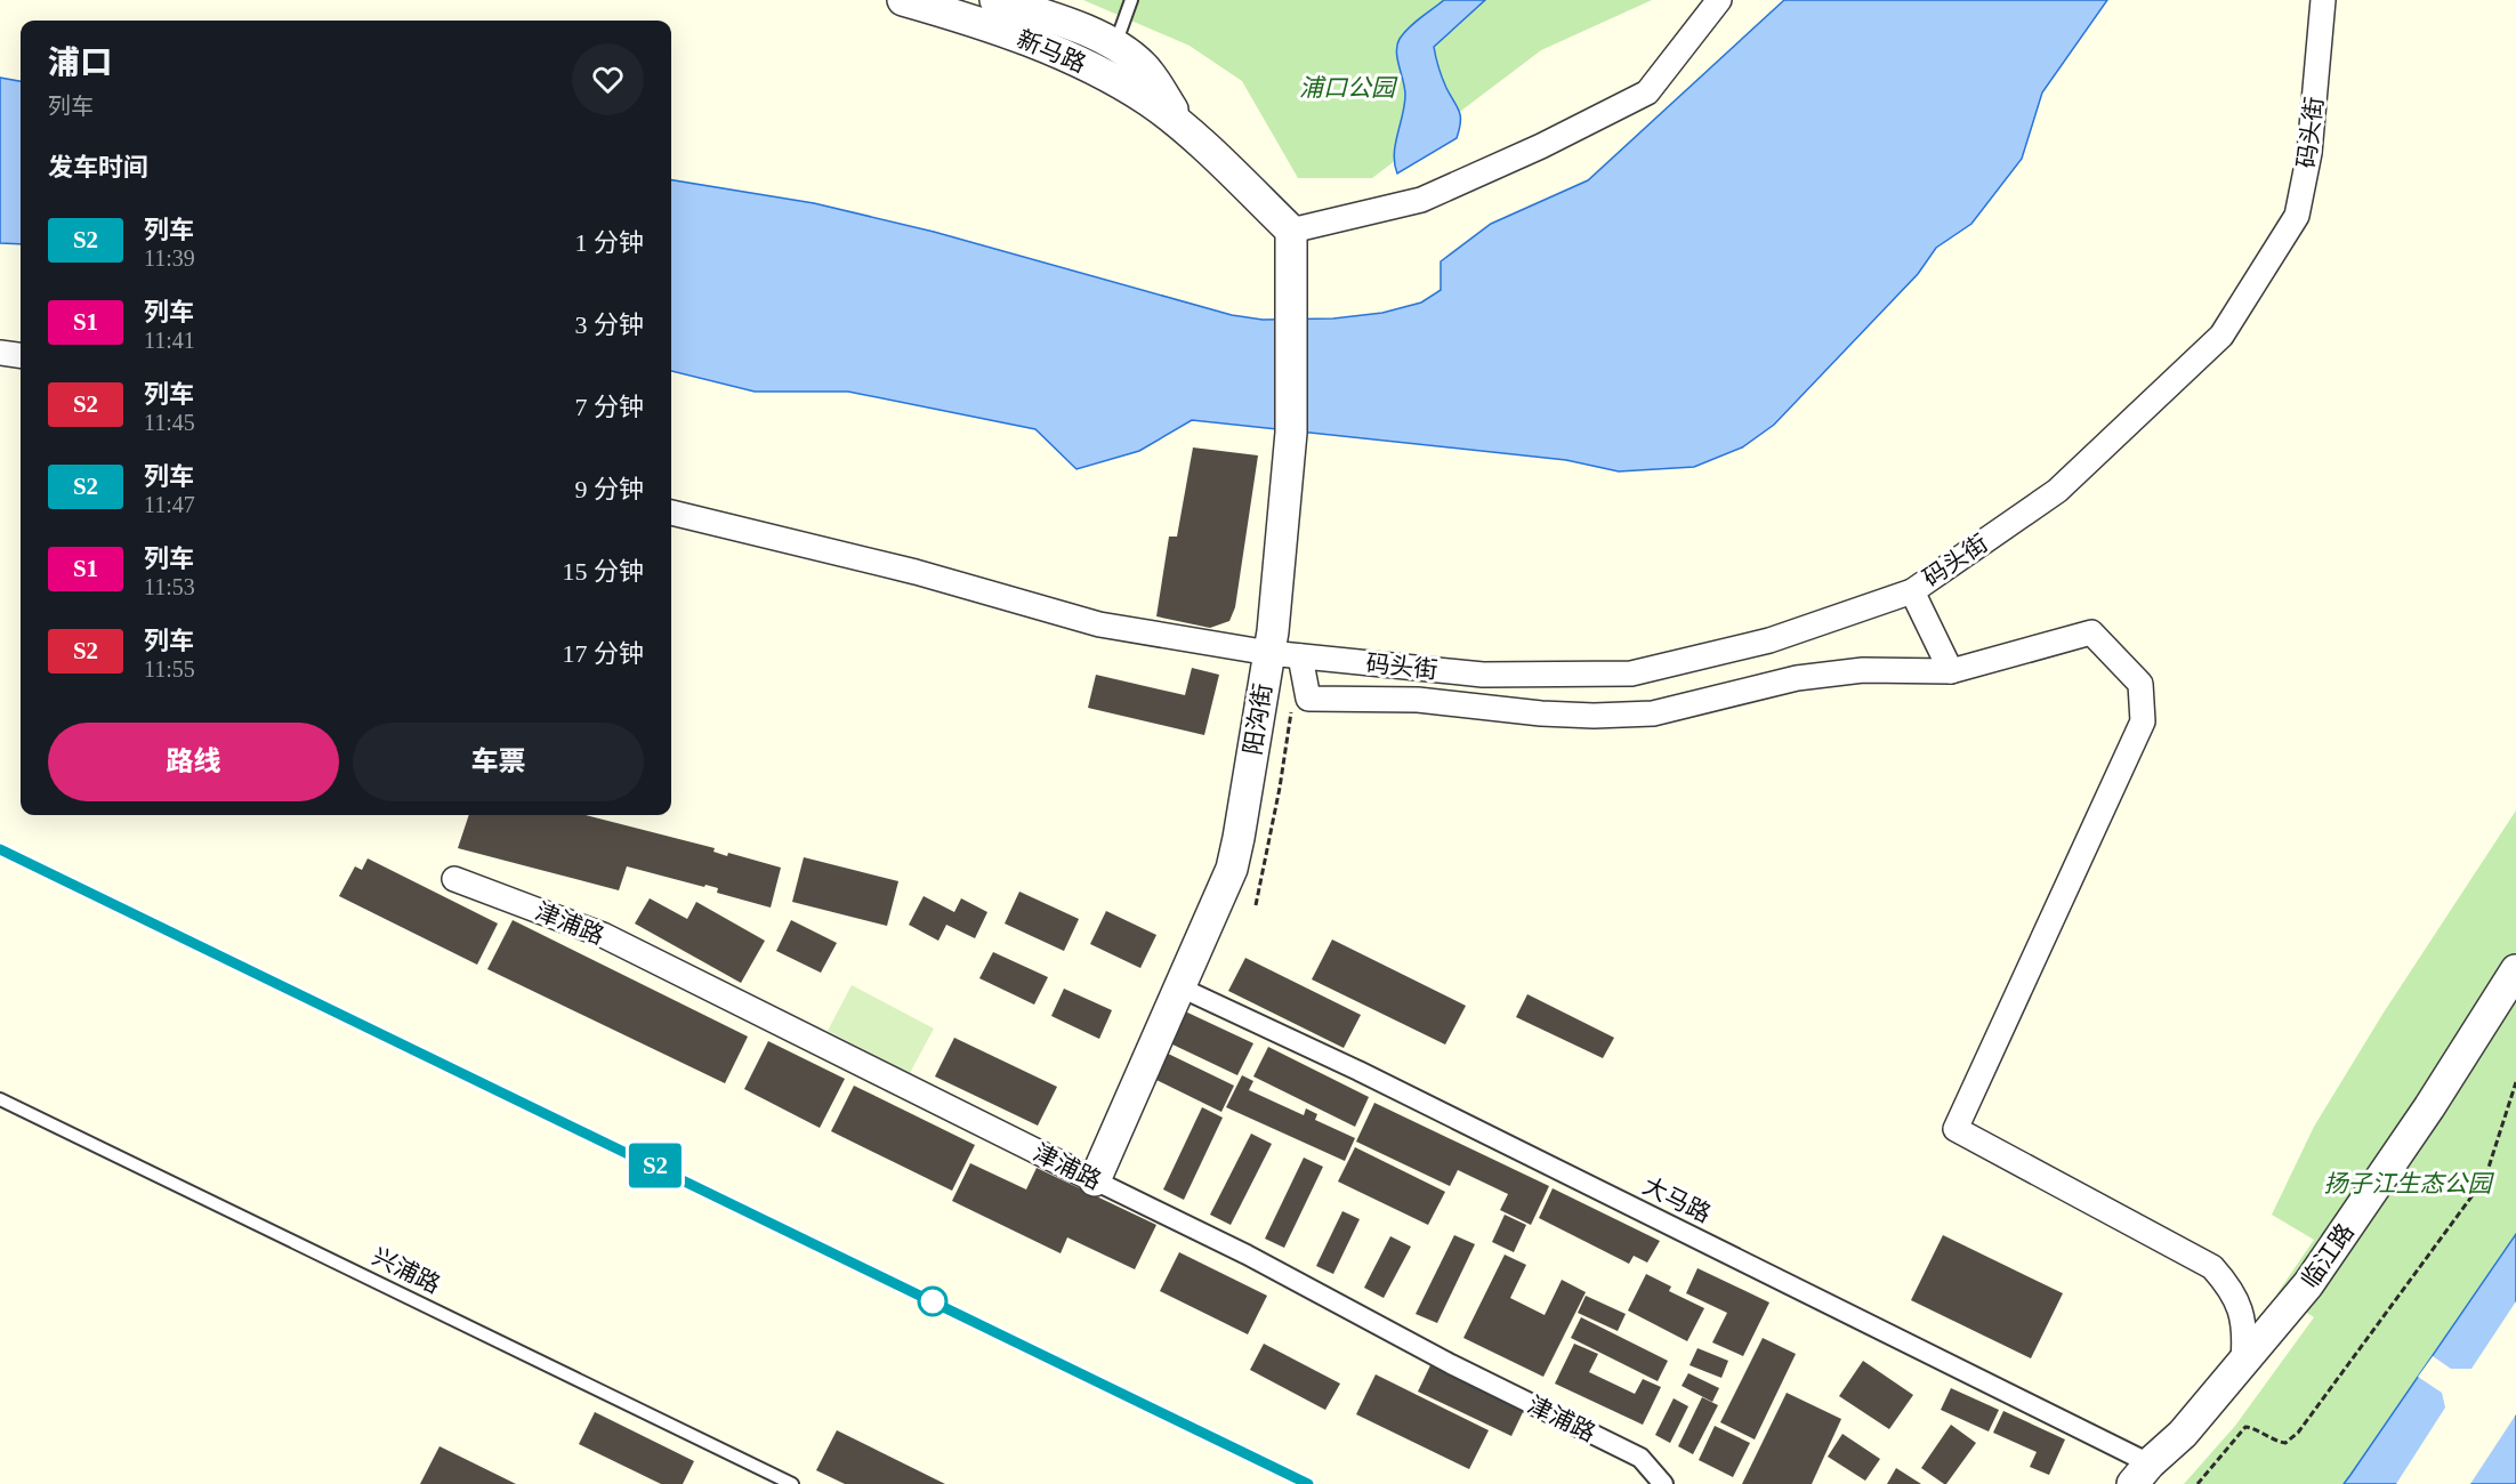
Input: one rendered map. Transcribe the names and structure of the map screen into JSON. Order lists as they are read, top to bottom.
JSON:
{
  "streets": {
    "street": [
      "新马路",
      "码头街",
      "阳沟街",
      "津浦路",
      "大马路",
      "临江路"
    ],
    "lane": ["兴浦路"]
  },
  "crossings": [
    ["新马路", "阳沟街"],
    ["码头街", "阳沟街"],
    ["阳沟街", "津浦路"],
    ["阳沟街", "大马路"],
    ["大马路", "临江路"]
  ],
  "parks": ["浦口公园", "扬子江生态公园"],
  "page": {
    "on_map": "S2",
    "heading": [
      ["浦口", "列车"],
      "发车时间"
    ],
    "list": [
      {
        "mark": "S2",
        "name": "列车",
        "note": "11:39",
        "value": "1 分钟"
      },
      {
        "mark": "S1",
        "name": "列车",
        "note": "11:41",
        "value": "3 分钟"
      },
      {
        "mark": "S2",
        "name": "列车",
        "note": "11:45",
        "value": "7 分钟"
      },
      {
        "mark": "S2",
        "name": "列车",
        "note": "11:47",
        "value": "9 分钟"
      },
      {
        "mark": "S1",
        "name": "列车",
        "note": "11:53",
        "value": "15 分钟"
      },
      {
        "mark": "S2",
        "name": "列车",
        "note": "11:55",
        "value": "17 分钟"
      }
    ],
    "buttons": ["路线", "车票"]
  }
}
